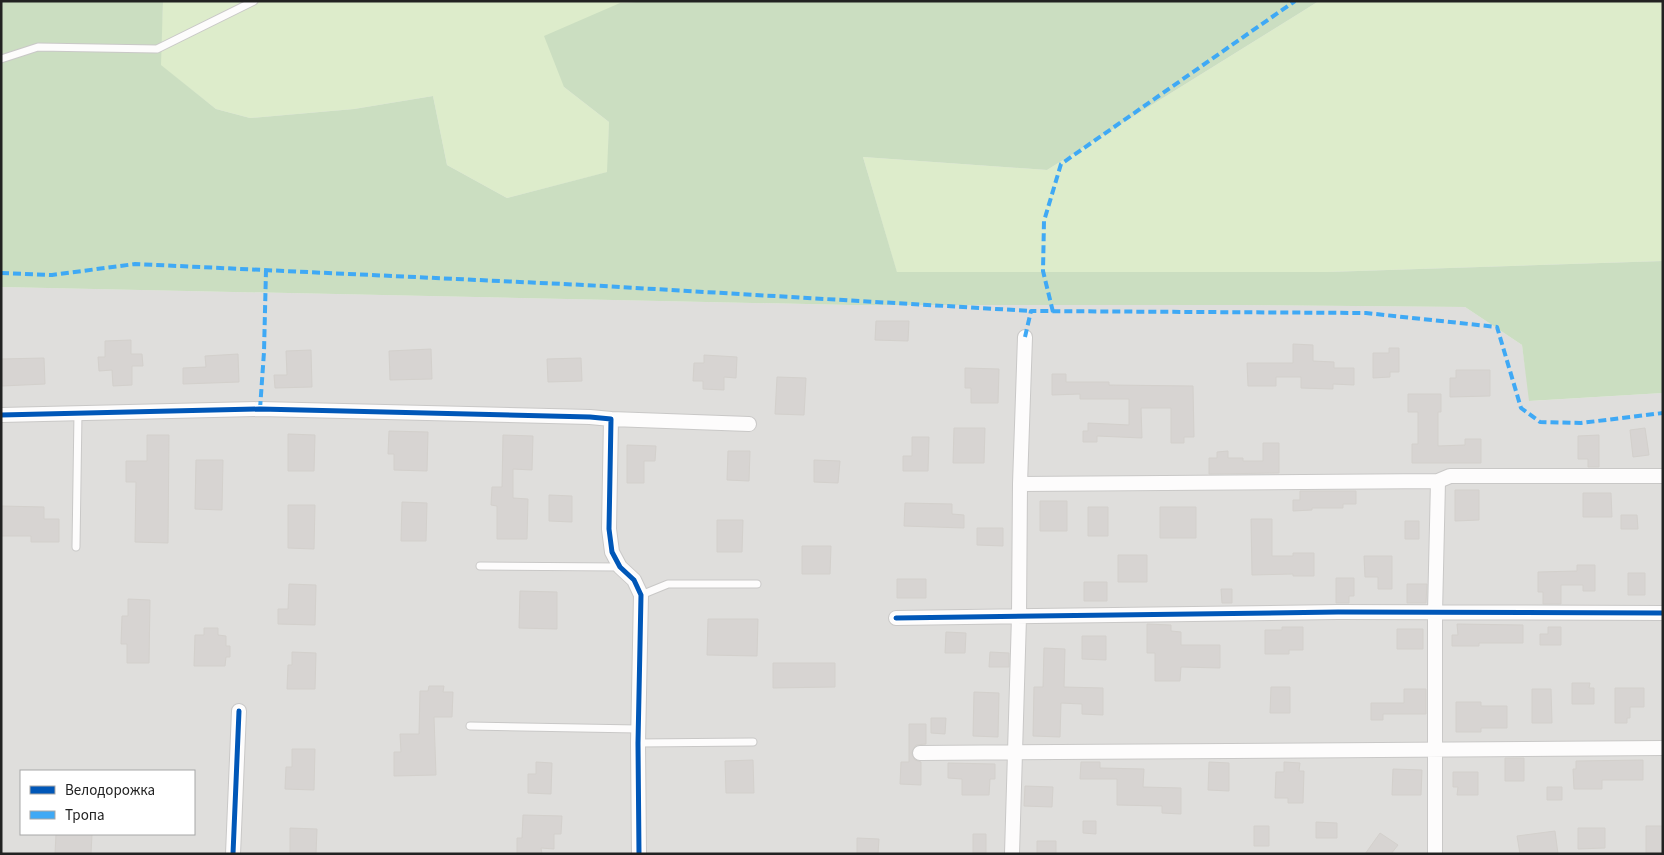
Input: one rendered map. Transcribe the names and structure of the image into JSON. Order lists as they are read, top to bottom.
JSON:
{
  "legend": ["Велодорожка", "Тропа"]
}
